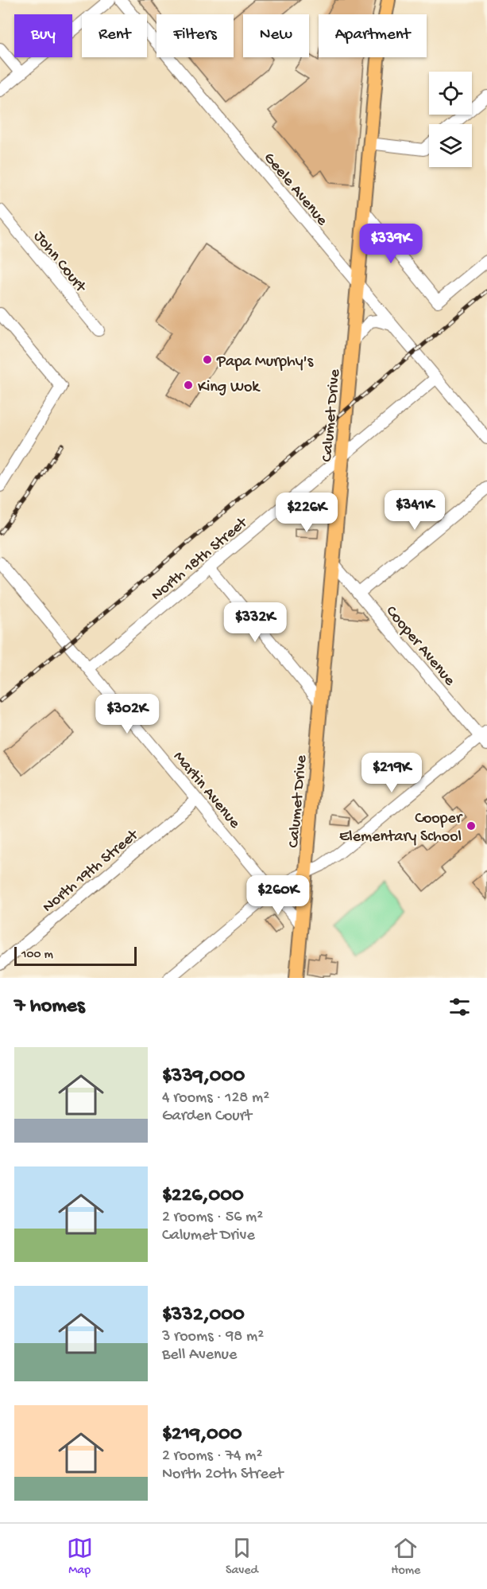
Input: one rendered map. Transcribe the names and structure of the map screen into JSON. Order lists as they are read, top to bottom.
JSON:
{
  "streets": {
    "main road": ["Calumet Drive"],
    "street": [
      "Geele Avenue",
      "John Court",
      "North 18th Street",
      "Cooper Avenue",
      "Martin Avenue",
      "North 19th Street"
    ]
  },
  "crossings": [
    ["Geele Avenue", "Calumet Drive"],
    ["Geele Avenue", "North 18th Street"],
    ["Calumet Drive", "North 18th Street"],
    ["Calumet Drive", "Cooper Avenue"],
    ["Calumet Drive", "Martin Avenue"],
    ["North 18th Street", "Martin Avenue"],
    ["Martin Avenue", "North 19th Street"]
  ],
  "places": ["Papa Murphy's", "King Wok", "Cooper Elementary School"],
  "scale_bar": "100 m",
  "page": {
    "chip": [
      "Buy",
      "Rent",
      "Filters",
      "New",
      "Apartment"
    ],
    "price": [
      "$339K",
      "$341K",
      "$226K",
      "$332K",
      "$302K",
      "$219K",
      "$260K"
    ],
    "scale": "100 m",
    "heading": "7 homes",
    "list": [
      {
        "name": "$339,000",
        "note": "4 rooms · 128 m² · Garden Court"
      },
      {
        "name": "$226,000",
        "note": "2 rooms · 56 m² · Calumet Drive"
      },
      {
        "name": "$332,000",
        "note": "3 rooms · 98 m² · Bell Avenue"
      },
      {
        "name": "$219,000",
        "note": "2 rooms · 74 m² · North 20th Street"
      }
    ],
    "tabs": ["Map", "Saved", "Home"]
  }
}
